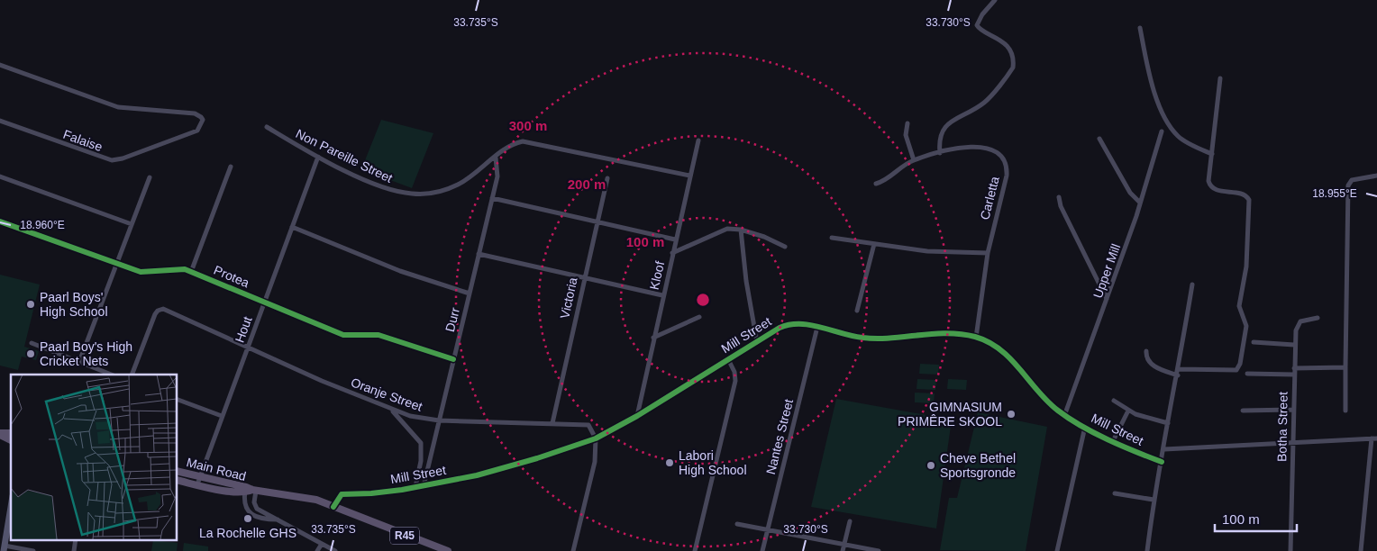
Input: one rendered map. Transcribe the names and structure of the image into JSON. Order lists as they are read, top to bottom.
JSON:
{
  "streets": {
    "main road": ["Main Road", "R45"],
    "street": [
      "Falaise",
      "Non Pareille Street",
      "Carletta",
      "Upper Mill",
      "Kloof",
      "Protea",
      "Victoria",
      "Durr",
      "Hout",
      "Mill Street",
      "Oranje Street",
      "Botha Street",
      "Nantes Street"
    ]
  },
  "crossings": [
    ["Non Pareille Street", "Kloof"],
    ["Non Pareille Street", "Durr"],
    ["Non Pareille Street", "Hout"],
    ["Carletta", "Mill Street"],
    ["Upper Mill", "Mill Street"],
    ["Kloof", "Mill Street"],
    ["Protea", "Durr"],
    ["Protea", "Hout"],
    ["Victoria", "Oranje Street"],
    ["Durr", "Mill Street"],
    ["Durr", "Oranje Street"],
    ["Hout", "Oranje Street"],
    ["Hout", "Main Road"],
    ["Mill Street", "Oranje Street"],
    ["Mill Street", "Nantes Street"],
    ["Mill Street", "Main Road"]
  ],
  "places": [
    "Paarl Boys' High School",
    "Paarl Boy's High Cricket Nets",
    "GIMNASIUM PRIMÊRE SKOOL",
    "Labori High School",
    "Cheve Bethel Sportsgronde",
    "La Rochelle GHS"
  ],
  "scale_bar": "100 m",
  "coordinates": [
    "33.735°S",
    "33.730°S",
    "18.955°E",
    "18.960°E"
  ],
  "rings": ["300 m", "200 m", "100 m"]
}
